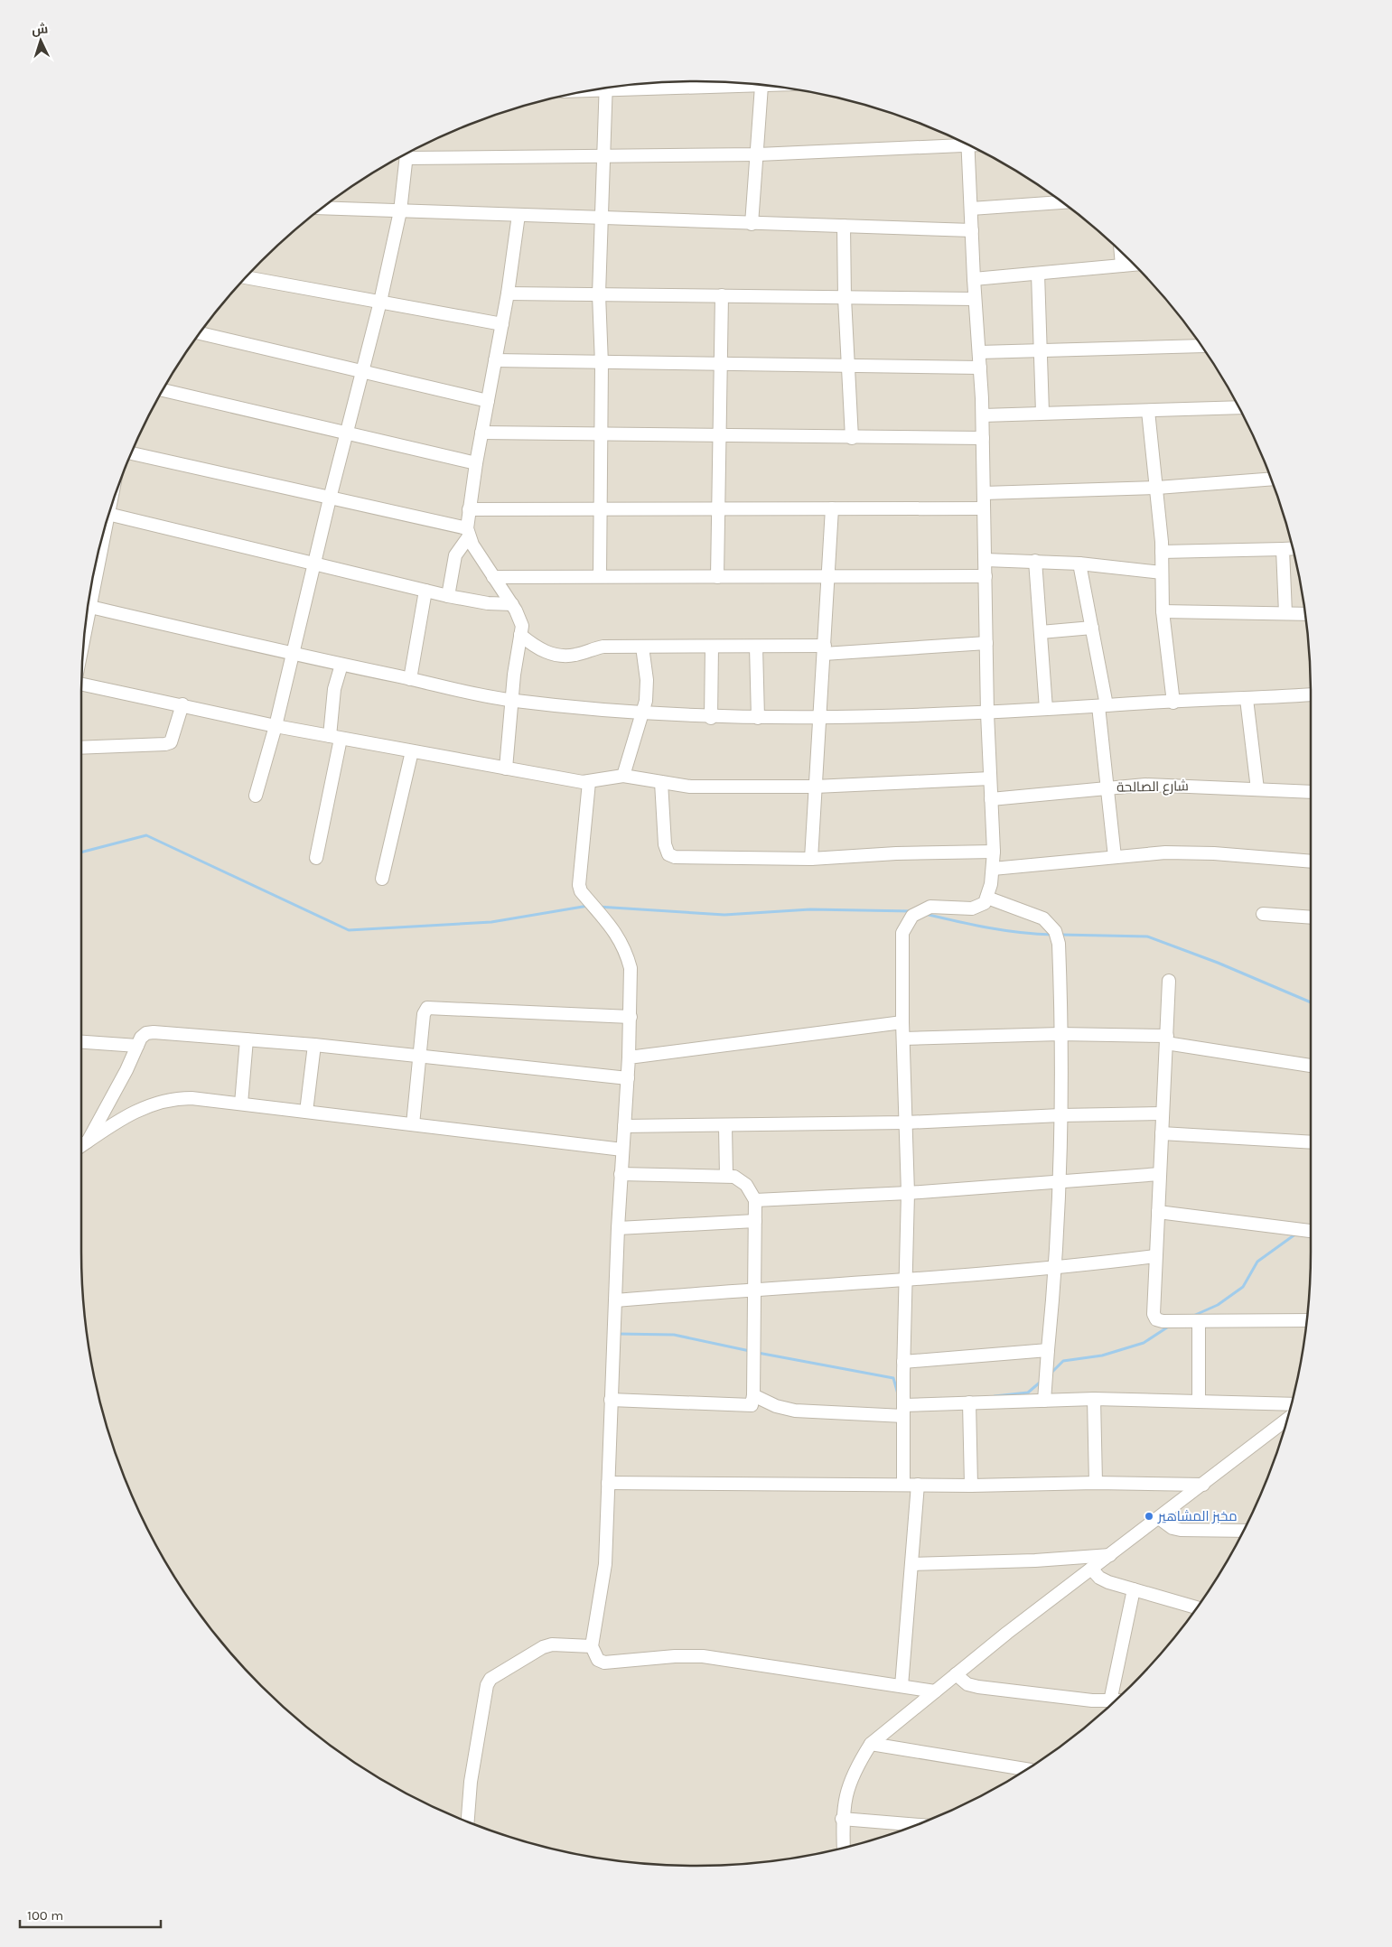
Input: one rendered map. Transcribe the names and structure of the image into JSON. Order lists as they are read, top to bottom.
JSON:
{
  "streets": {
    "street": ["شارع الصالحة"]
  },
  "places": ["مخبز المشاهير"],
  "scale_bar": "100 m",
  "north": "top"
}
